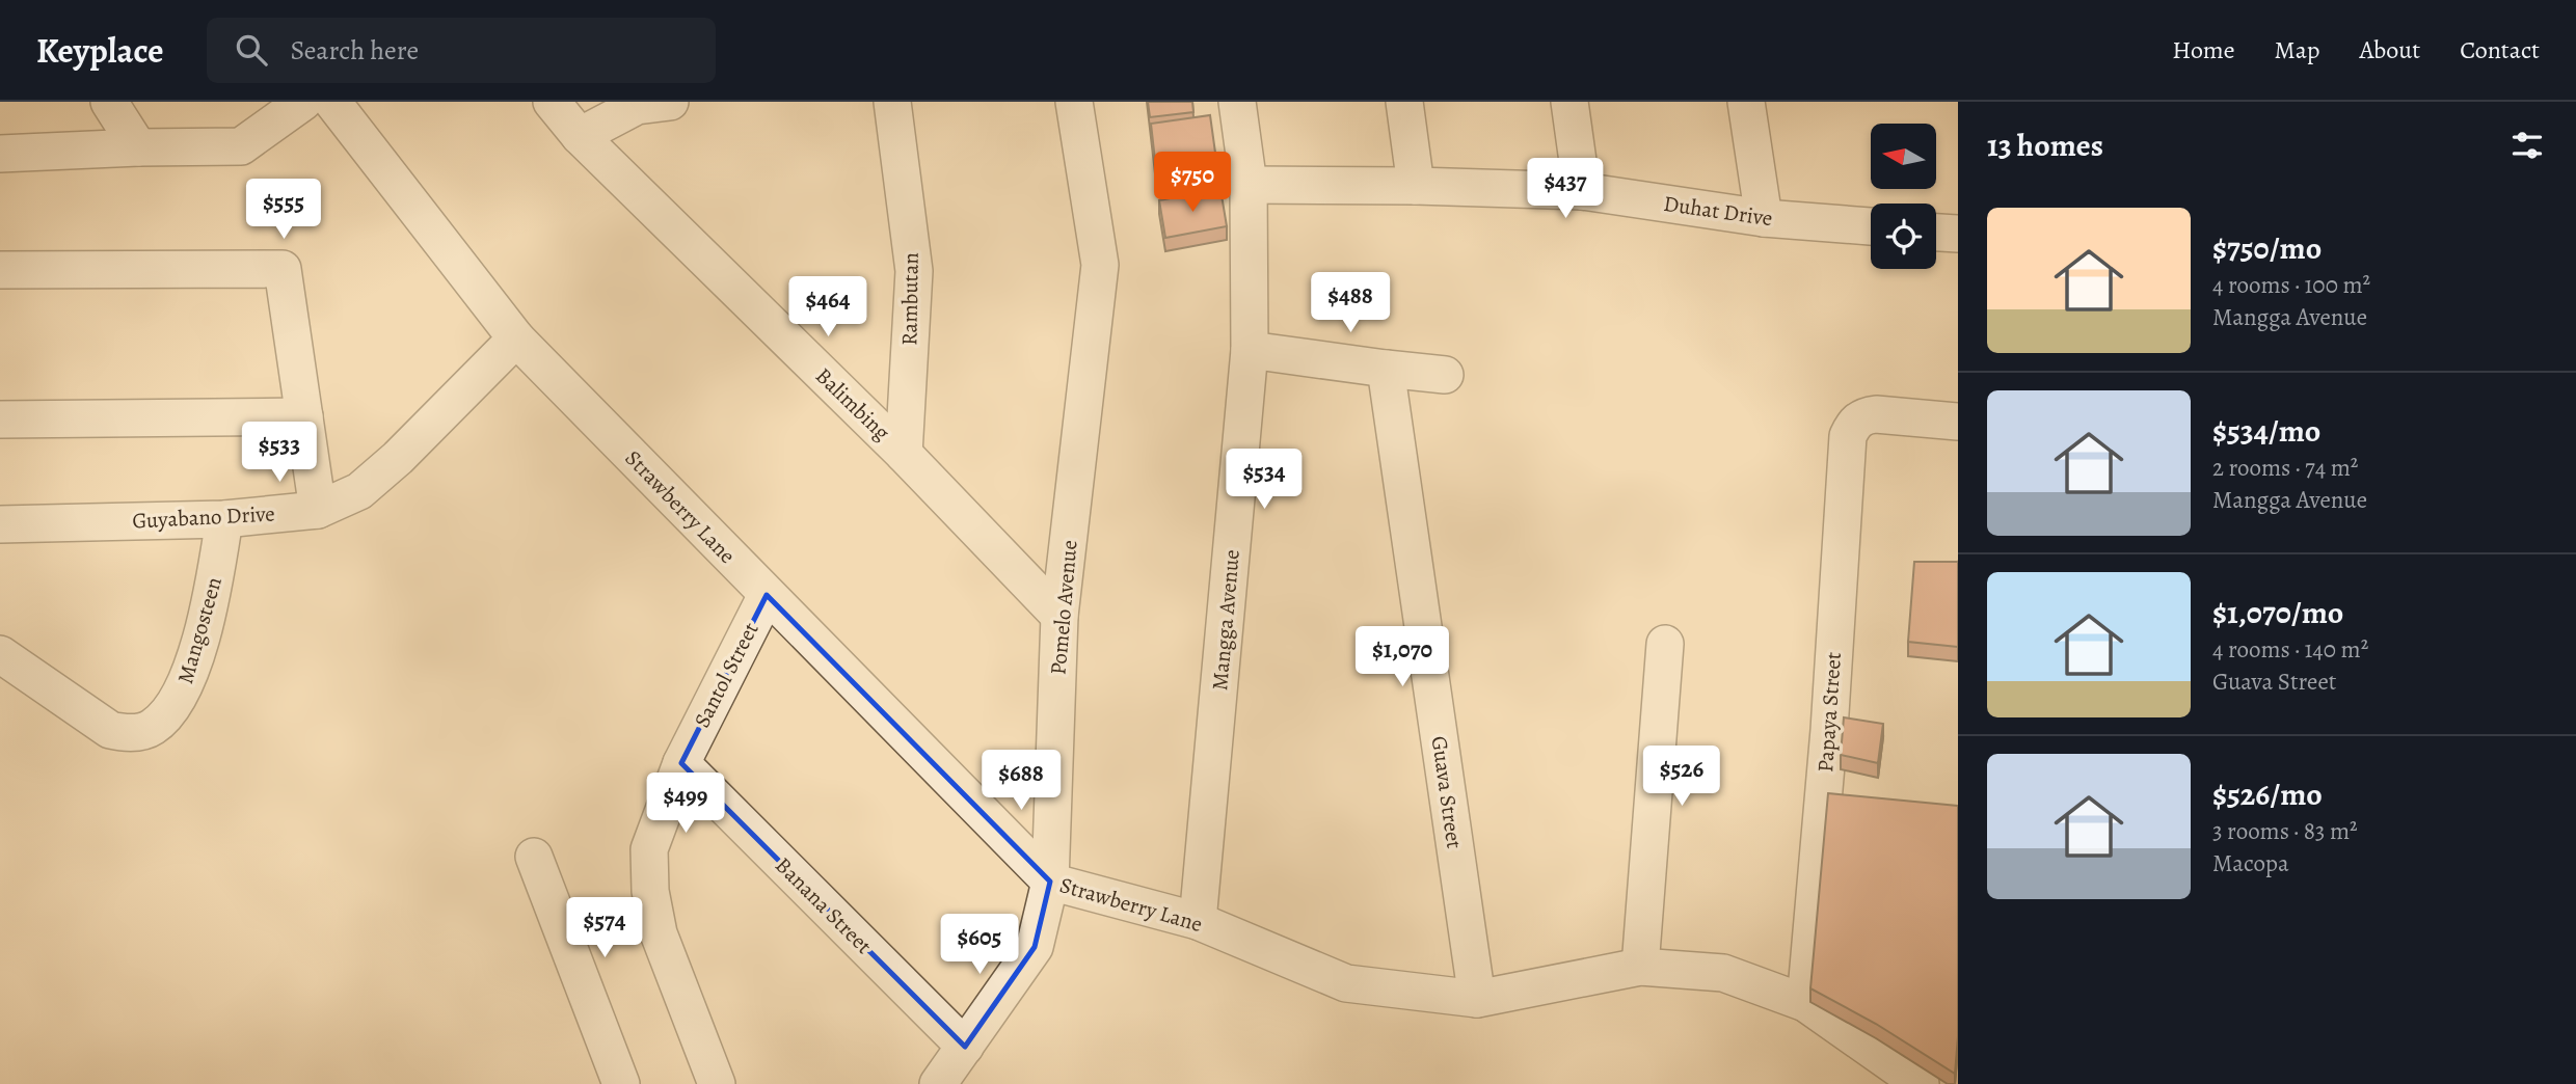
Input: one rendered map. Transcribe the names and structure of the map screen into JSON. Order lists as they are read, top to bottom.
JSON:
{
  "streets": {
    "street": [
      "Duhat Drive",
      "Rambutan",
      "Balimbing",
      "Strawberry Lane",
      "Guyabano Drive",
      "Pomelo Avenue",
      "Mangga Avenue",
      "Mangosteen",
      "Santol Street",
      "Papaya Street",
      "Guava Street",
      "Banana Street"
    ]
  },
  "crossings": [
    ["Duhat Drive", "Mangga Avenue"],
    ["Rambutan", "Balimbing"],
    ["Balimbing", "Pomelo Avenue"],
    ["Strawberry Lane", "Guyabano Drive"],
    ["Strawberry Lane", "Pomelo Avenue"],
    ["Strawberry Lane", "Mangga Avenue"],
    ["Strawberry Lane", "Santol Street"],
    ["Strawberry Lane", "Papaya Street"],
    ["Strawberry Lane", "Guava Street"],
    ["Guyabano Drive", "Mangosteen"],
    ["Pomelo Avenue", "Banana Street"],
    ["Santol Street", "Banana Street"]
  ],
  "north": "left",
  "page": {
    "header": "Keyplace",
    "search": "Search here",
    "nav": [
      "Home",
      "Map",
      "About",
      "Contact"
    ],
    "heading": "13 homes",
    "price": [
      "$750",
      "$437",
      "$555",
      "$488",
      "$464",
      "$533",
      "$534",
      "$1,070",
      "$526",
      "$688",
      "$499",
      "$574",
      "$605"
    ],
    "list": [
      {
        "name": "$750/mo",
        "note": "4 rooms · 100 m² · Mangga Avenue"
      },
      {
        "name": "$534/mo",
        "note": "2 rooms · 74 m² · Mangga Avenue"
      },
      {
        "name": "$1,070/mo",
        "note": "4 rooms · 140 m² · Guava Street"
      },
      {
        "name": "$526/mo",
        "note": "3 rooms · 83 m² · Macopa"
      }
    ]
  }
}
